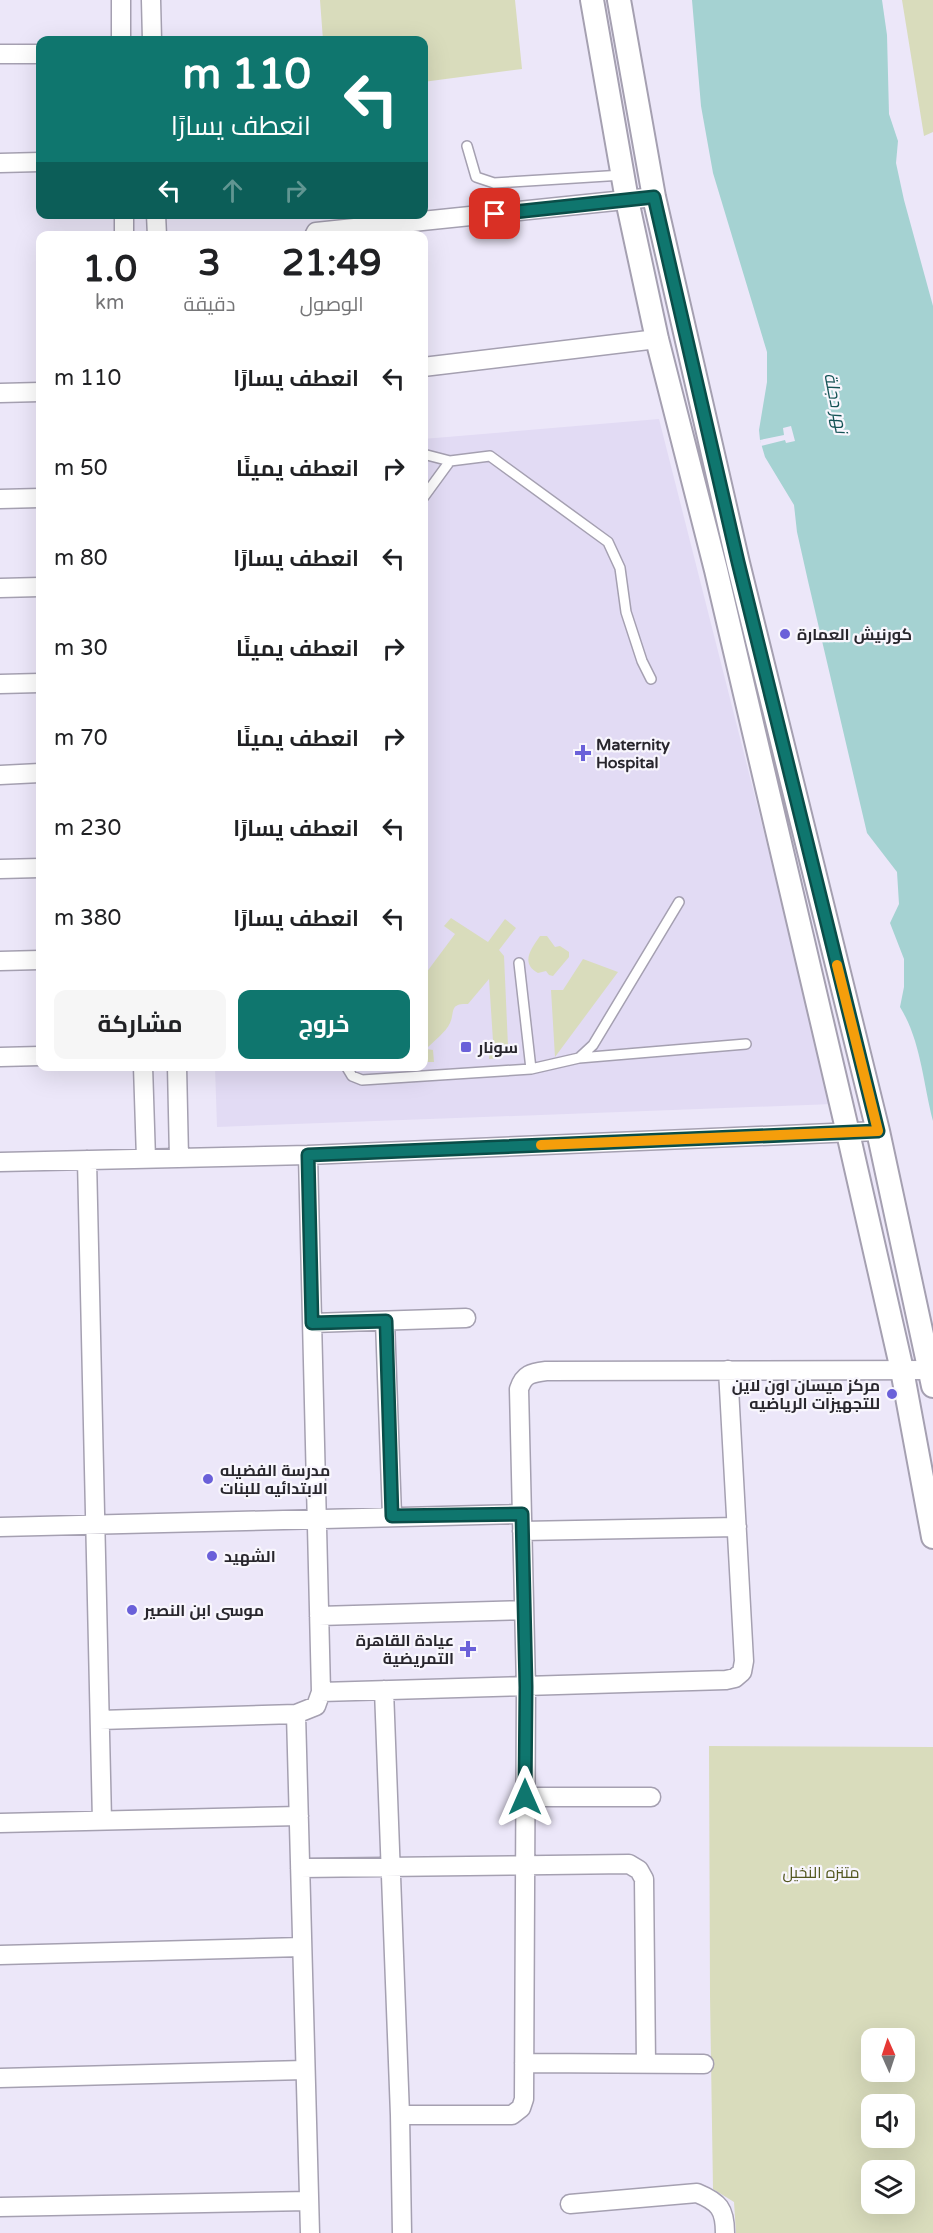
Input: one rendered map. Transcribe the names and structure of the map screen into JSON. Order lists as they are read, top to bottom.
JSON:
{
  "water": ["نهر دجلة"],
  "parks": ["متنزه النخيل"],
  "places": {
    "other": [
      "كورنيش العمارة",
      "مركز ميسان اون لاين للتجهيزات الرياضيه",
      "مدرسة الفضيله الابتدائيه للبنات",
      "الشهيد",
      "موسى ابن النصير"
    ],
    "health": ["Maternity Hospital", "عيادة القاهرة التمريضية"],
    "transit": ["سونار"]
  },
  "north": "top",
  "page": {
    "turn": ["110 m", "انعطف يسارًا"],
    "eta": [
      "21:49",
      "الوصول",
      "3",
      "دقيقة",
      "1.0",
      "km"
    ],
    "list": [
      {
        "name": "انعطف يسارًا",
        "value": "110 m"
      },
      {
        "name": "انعطف يمينًا",
        "value": "50 m"
      },
      {
        "name": "انعطف يسارًا",
        "value": "80 m"
      },
      {
        "name": "انعطف يمينًا",
        "value": "30 m"
      },
      {
        "name": "انعطف يمينًا",
        "value": "70 m"
      },
      {
        "name": "انعطف يسارًا",
        "value": "230 m"
      },
      {
        "name": "انعطف يسارًا",
        "value": "380 m"
      }
    ],
    "buttons": ["خروج", "مشاركة"]
  }
}
